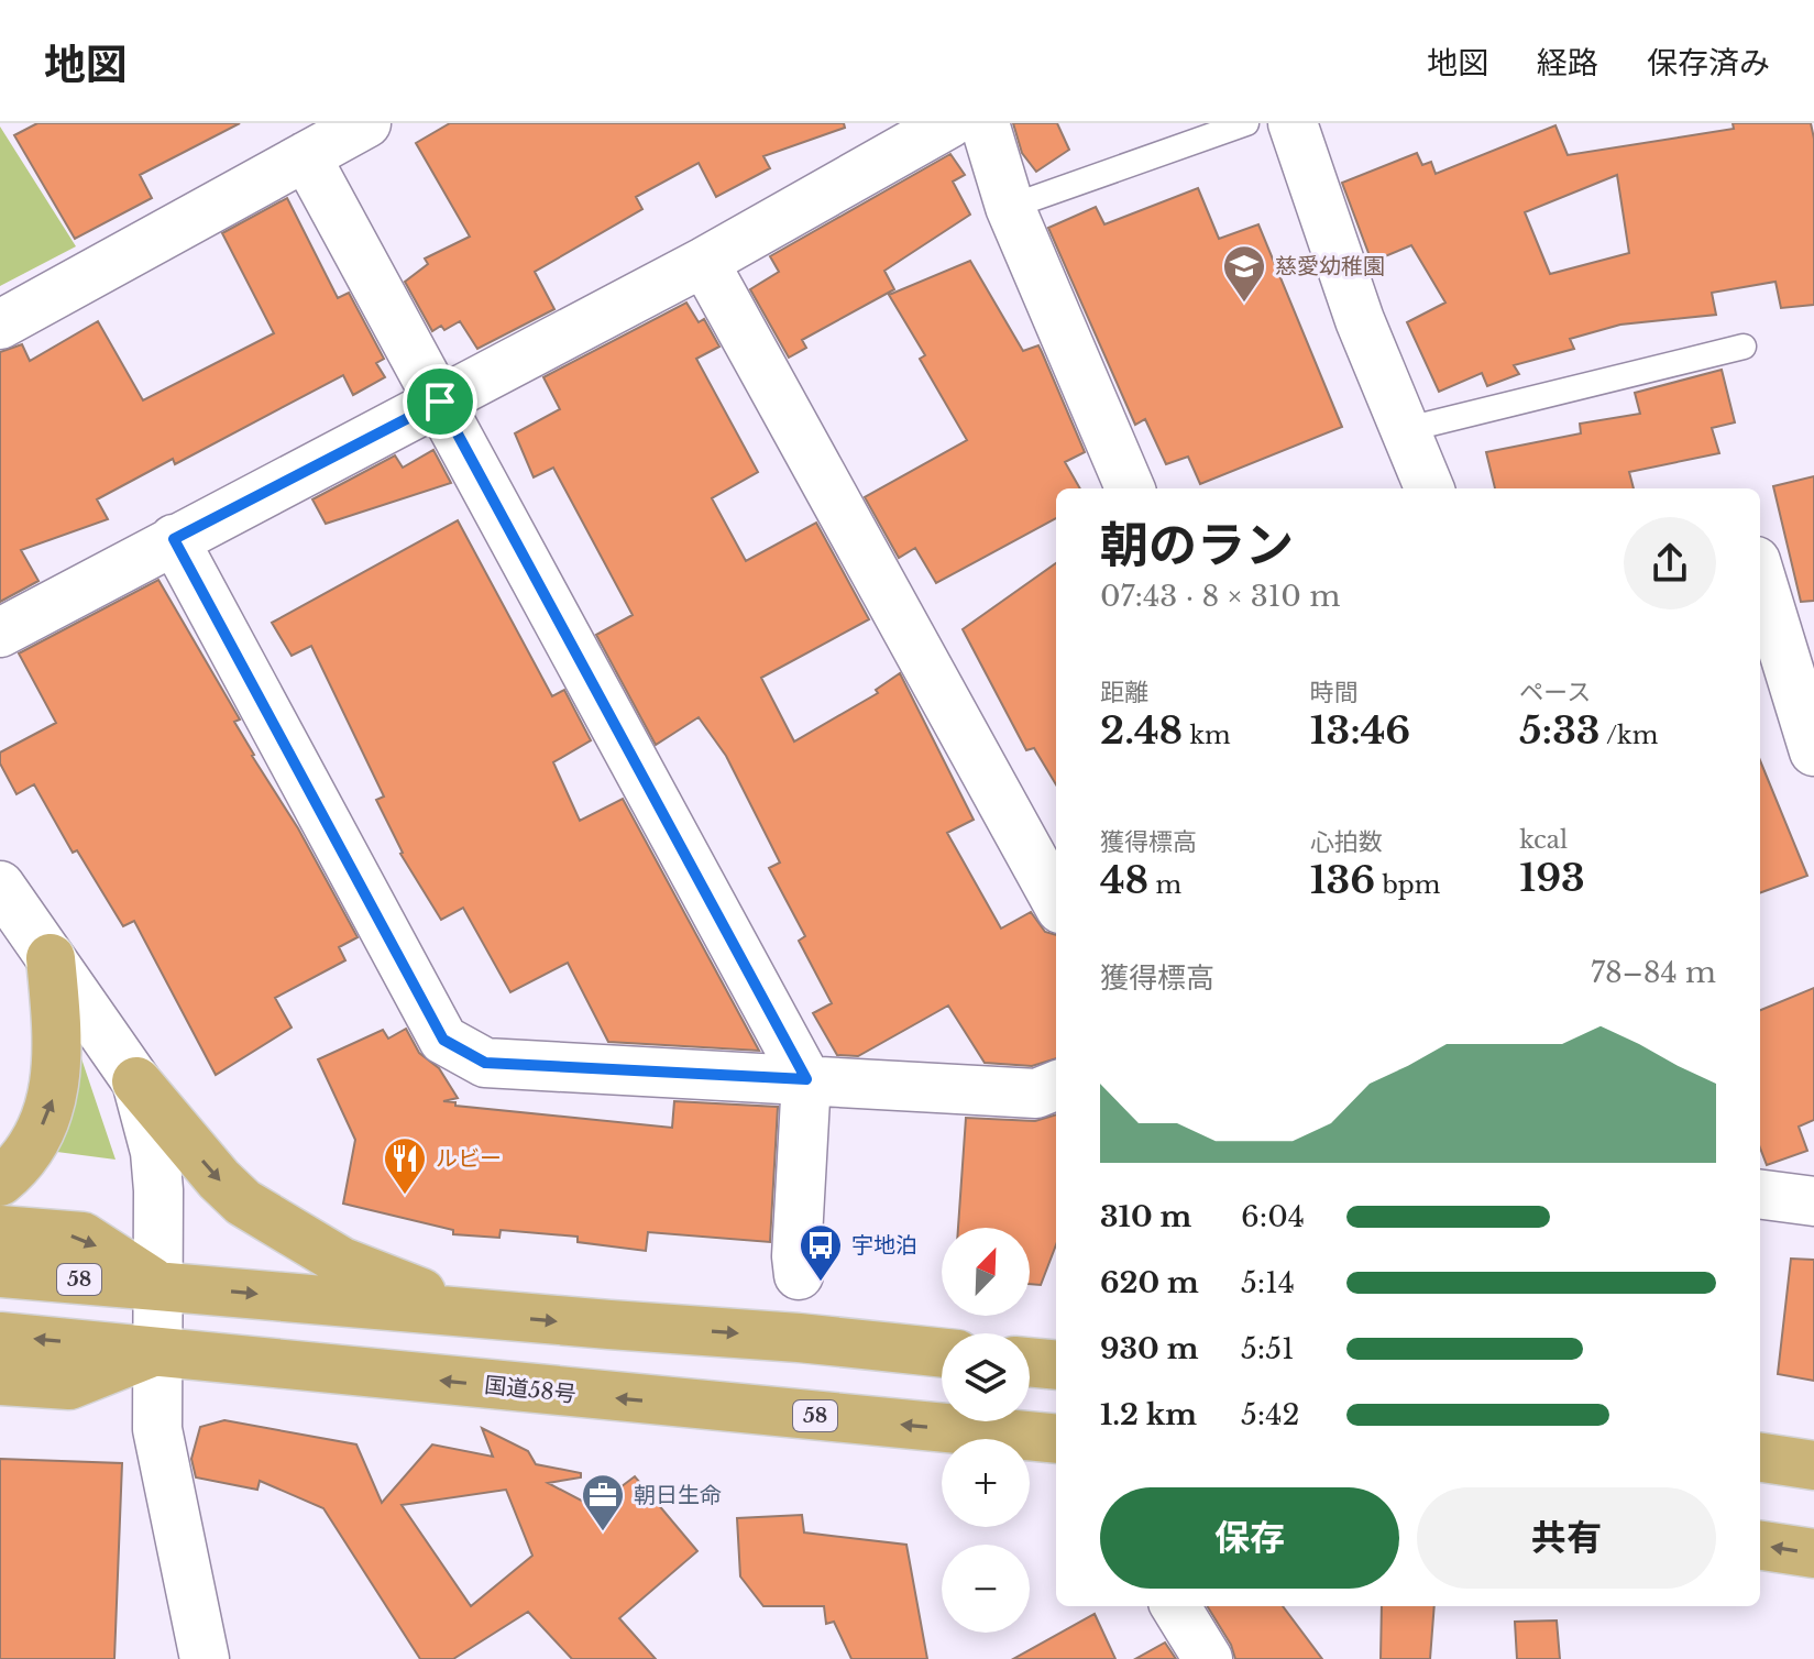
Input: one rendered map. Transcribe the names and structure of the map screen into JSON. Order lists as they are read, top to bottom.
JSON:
{
  "streets": {
    "highway": ["58", "国道58号"]
  },
  "places": {
    "school or university": ["慈愛幼稚園"],
    "restaurant": ["ルビー"],
    "bus stop": ["宇地泊"],
    "office": ["朝日生命"]
  },
  "north": "top right",
  "page": {
    "header": "地図",
    "nav": ["地図", "経路", "保存済み"],
    "heading": ["朝のラン", "07:43 · 8 × 310 m"],
    "stats": [
      ["距離", "2.48 km"],
      ["時間", "13:46"],
      ["ペース", "5:33 /km"],
      ["獲得標高", "48 m"],
      ["心拍数", "136 bpm"],
      ["kcal", "193"]
    ],
    "chart": ["獲得標高", "78–84 m"],
    "list": [
      {
        "name": "310 m",
        "note": "6:04"
      },
      {
        "name": "620 m",
        "note": "5:14"
      },
      {
        "name": "930 m",
        "note": "5:51"
      },
      {
        "name": "1.2 km",
        "note": "5:42"
      }
    ],
    "map_buttons": ["+", "−"],
    "buttons": ["保存", "共有"]
  }
}
